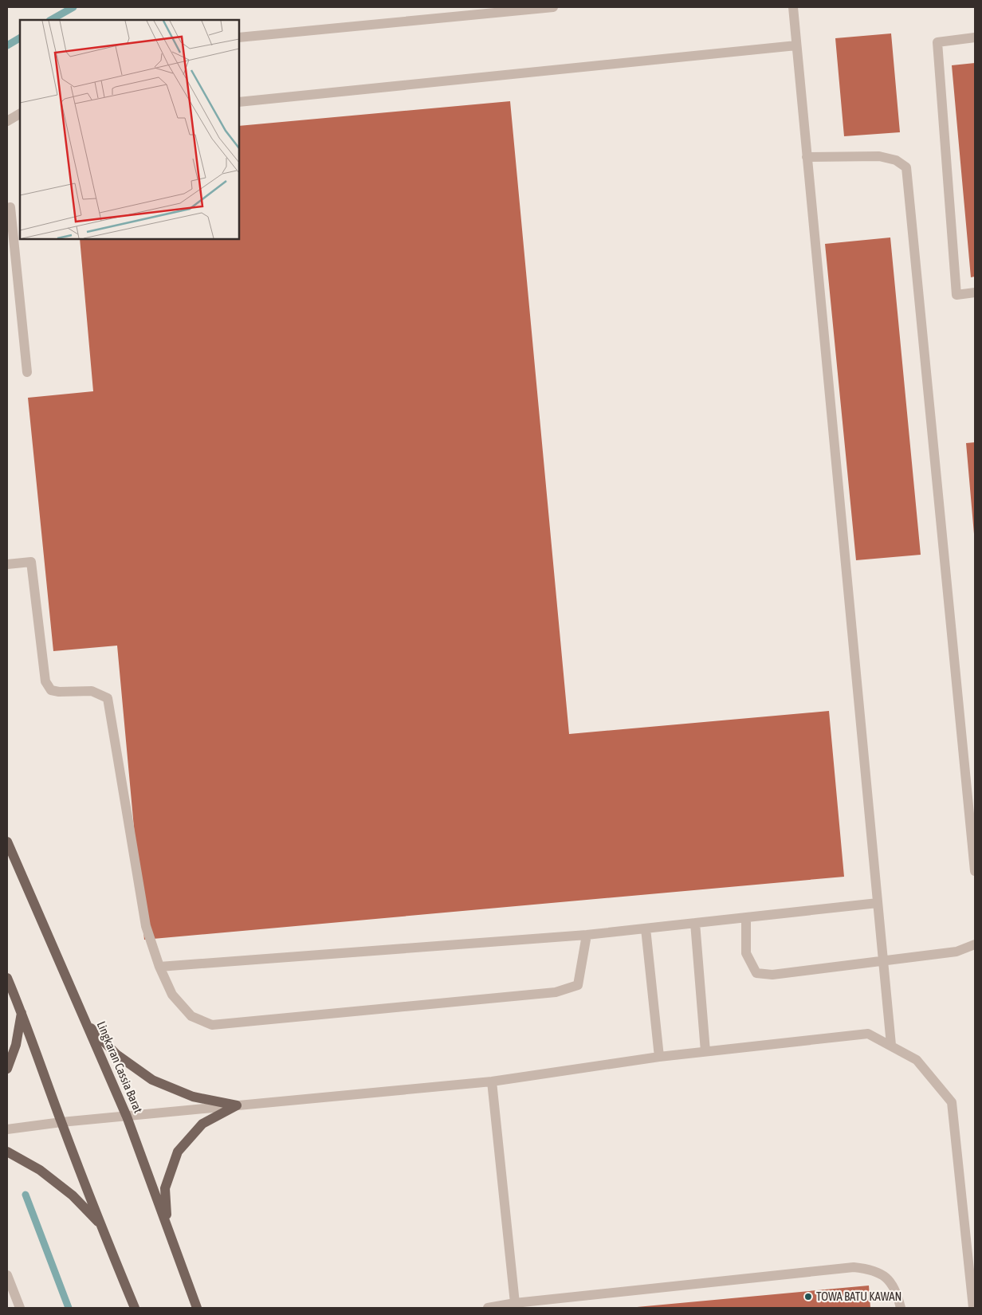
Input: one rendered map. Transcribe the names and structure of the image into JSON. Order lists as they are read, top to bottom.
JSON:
{
  "streets": {
    "main road": ["Lingkaran Cassia Barat"]
  },
  "places": ["TOWA BATU KAWAN"]
}
